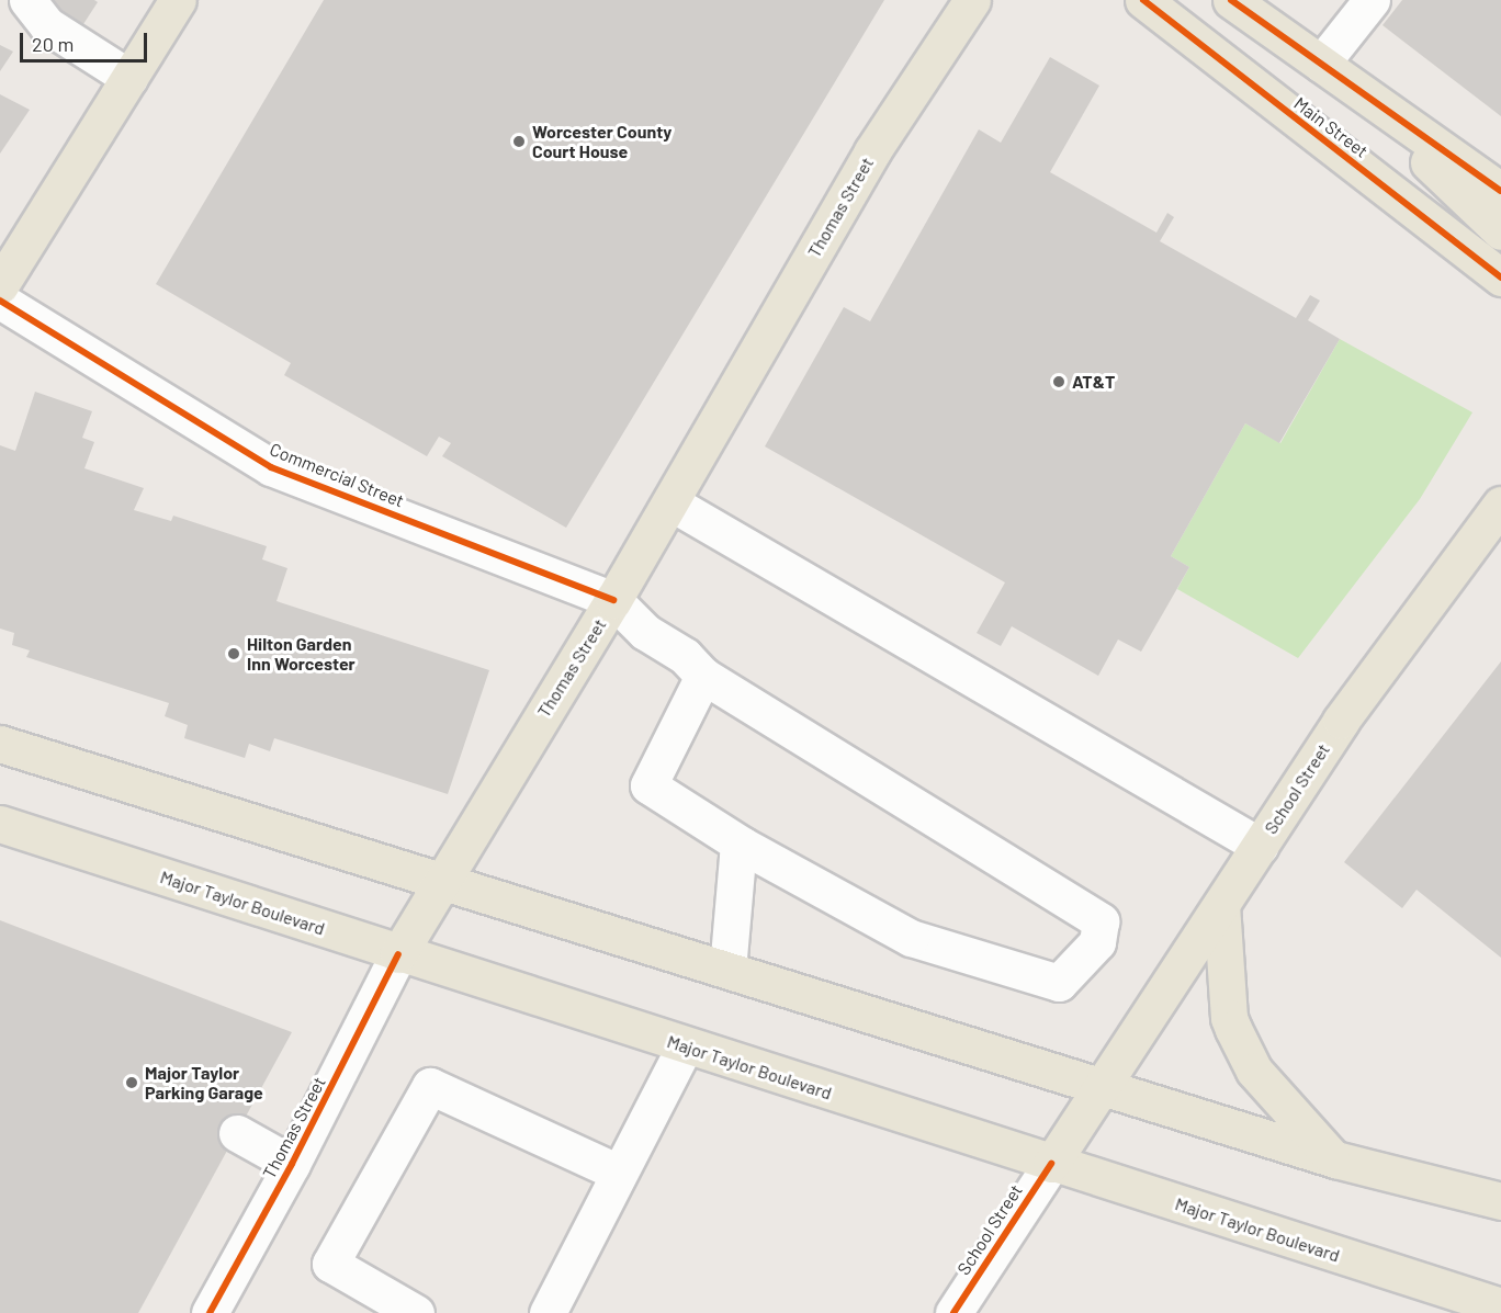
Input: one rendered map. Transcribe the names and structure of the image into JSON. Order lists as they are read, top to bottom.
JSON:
{
  "streets": {
    "main road": [
      "Main Street",
      "Thomas Street",
      "School Street",
      "Major Taylor Boulevard"
    ],
    "street": ["Commercial Street"]
  },
  "crossings": [
    ["Thomas Street", "Commercial Street"],
    ["Thomas Street", "Major Taylor Boulevard"],
    ["School Street", "Major Taylor Boulevard"]
  ],
  "places": [
    "Worcester County Court House",
    "AT&T",
    "Hilton Garden Inn Worcester",
    "Major Taylor Parking Garage"
  ],
  "scale_bar": "20 m"
}
